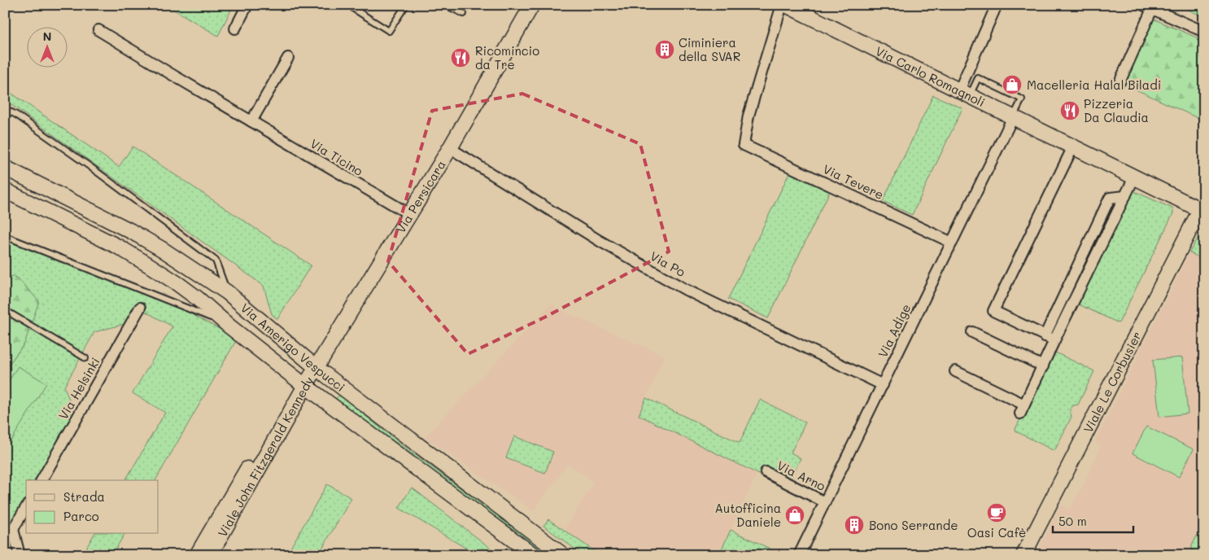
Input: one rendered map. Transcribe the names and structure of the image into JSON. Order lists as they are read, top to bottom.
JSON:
{
  "streets": {
    "street": [
      "Via Carlo Romagnoli",
      "Via Ticino",
      "Via Tevere",
      "Via Persicara",
      "Via Po",
      "Via Adige",
      "Via Amerigo Vespucci",
      "Viale Le Corbusier",
      "Via Helsinki",
      "Viale John Fitzgerald Kennedy",
      "Via Arno"
    ]
  },
  "crossings": [
    ["Via Carlo Romagnoli", "Via Adige"],
    ["Via Carlo Romagnoli", "Viale Le Corbusier"],
    ["Via Ticino", "Via Persicara"],
    ["Via Tevere", "Via Adige"],
    ["Via Persicara", "Via Po"],
    ["Via Persicara", "Via Amerigo Vespucci"],
    ["Via Persicara", "Viale John Fitzgerald Kennedy"],
    ["Via Po", "Via Adige"],
    ["Via Adige", "Via Arno"],
    ["Via Amerigo Vespucci", "Viale John Fitzgerald Kennedy"]
  ],
  "places": {
    "building": ["Ciminiera della SVAR", "Bono Serrande"],
    "restaurant": ["Ricomincio da Tre", "Pizzeria Da Claudia"],
    "shop": ["Macelleria Halal Biladi", "Autofficina Daniele"],
    "cafe": ["Oasi Cafè"]
  },
  "legend": ["Strada", "Parco"],
  "scale_bar": "50 m",
  "north": "top"
}
